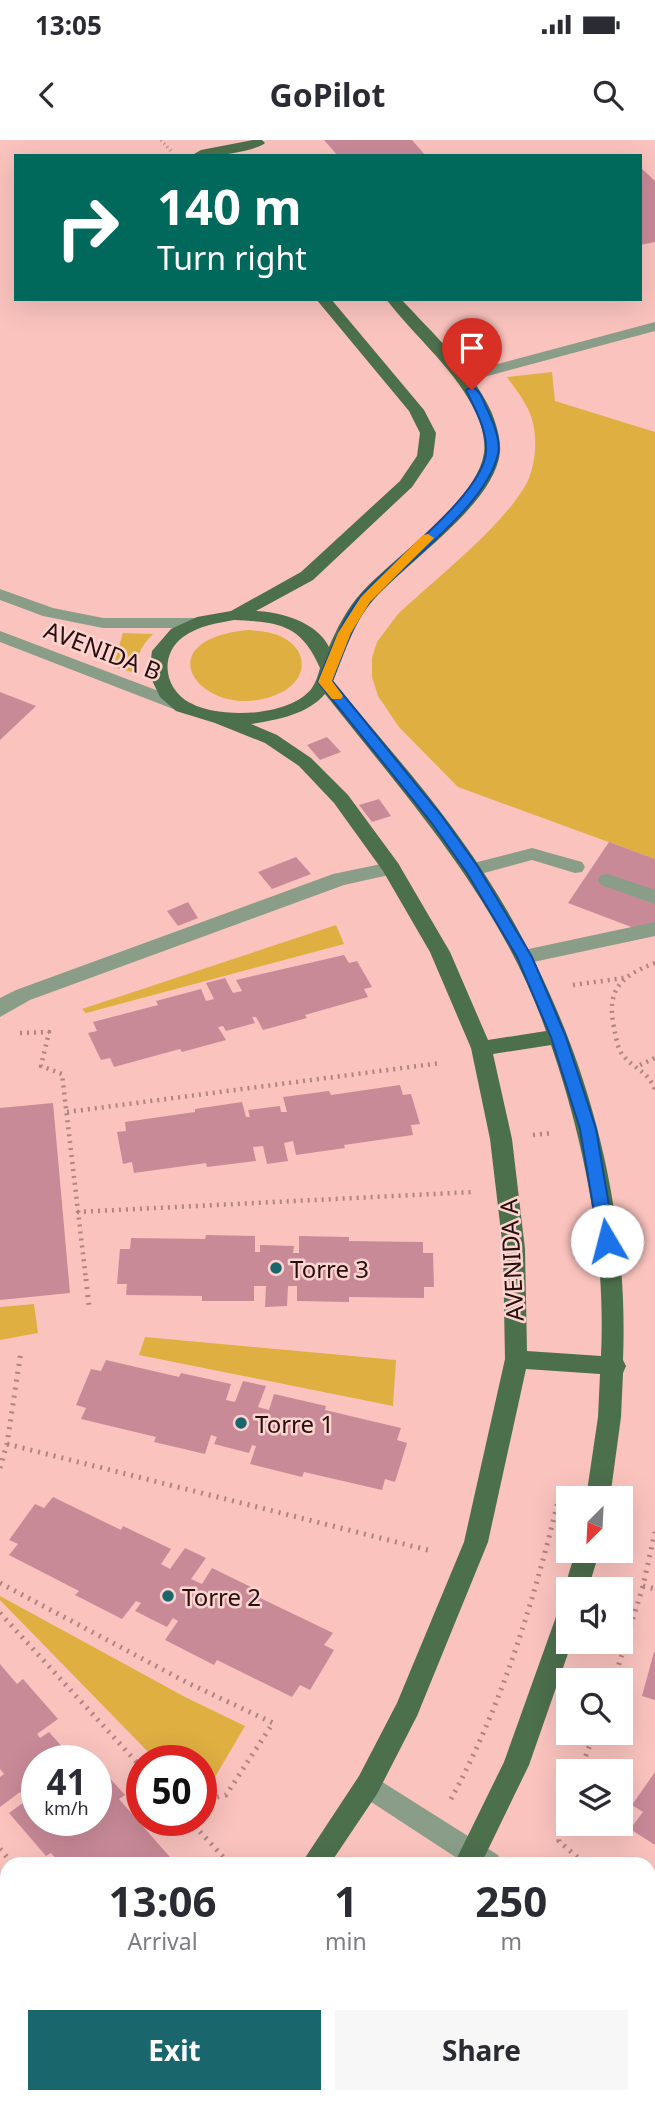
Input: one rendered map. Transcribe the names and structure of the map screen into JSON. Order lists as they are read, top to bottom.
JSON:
{
  "streets": {
    "main road": ["AVENIDA A"],
    "street": ["AVENIDA B"]
  },
  "crossings": [
    ["AVENIDA B", "AVENIDA A"]
  ],
  "places": ["Torre 3", "Torre 1", "Torre 2"],
  "north": "bottom left",
  "page": {
    "status": "13:05",
    "header": "GoPilot",
    "turn": ["140 m", "Turn right"],
    "speed": "41 km/h",
    "limit": "50",
    "eta": [
      "13:06",
      "Arrival",
      "1",
      "min",
      "250",
      "m"
    ],
    "buttons": ["Exit", "Share"]
  }
}
